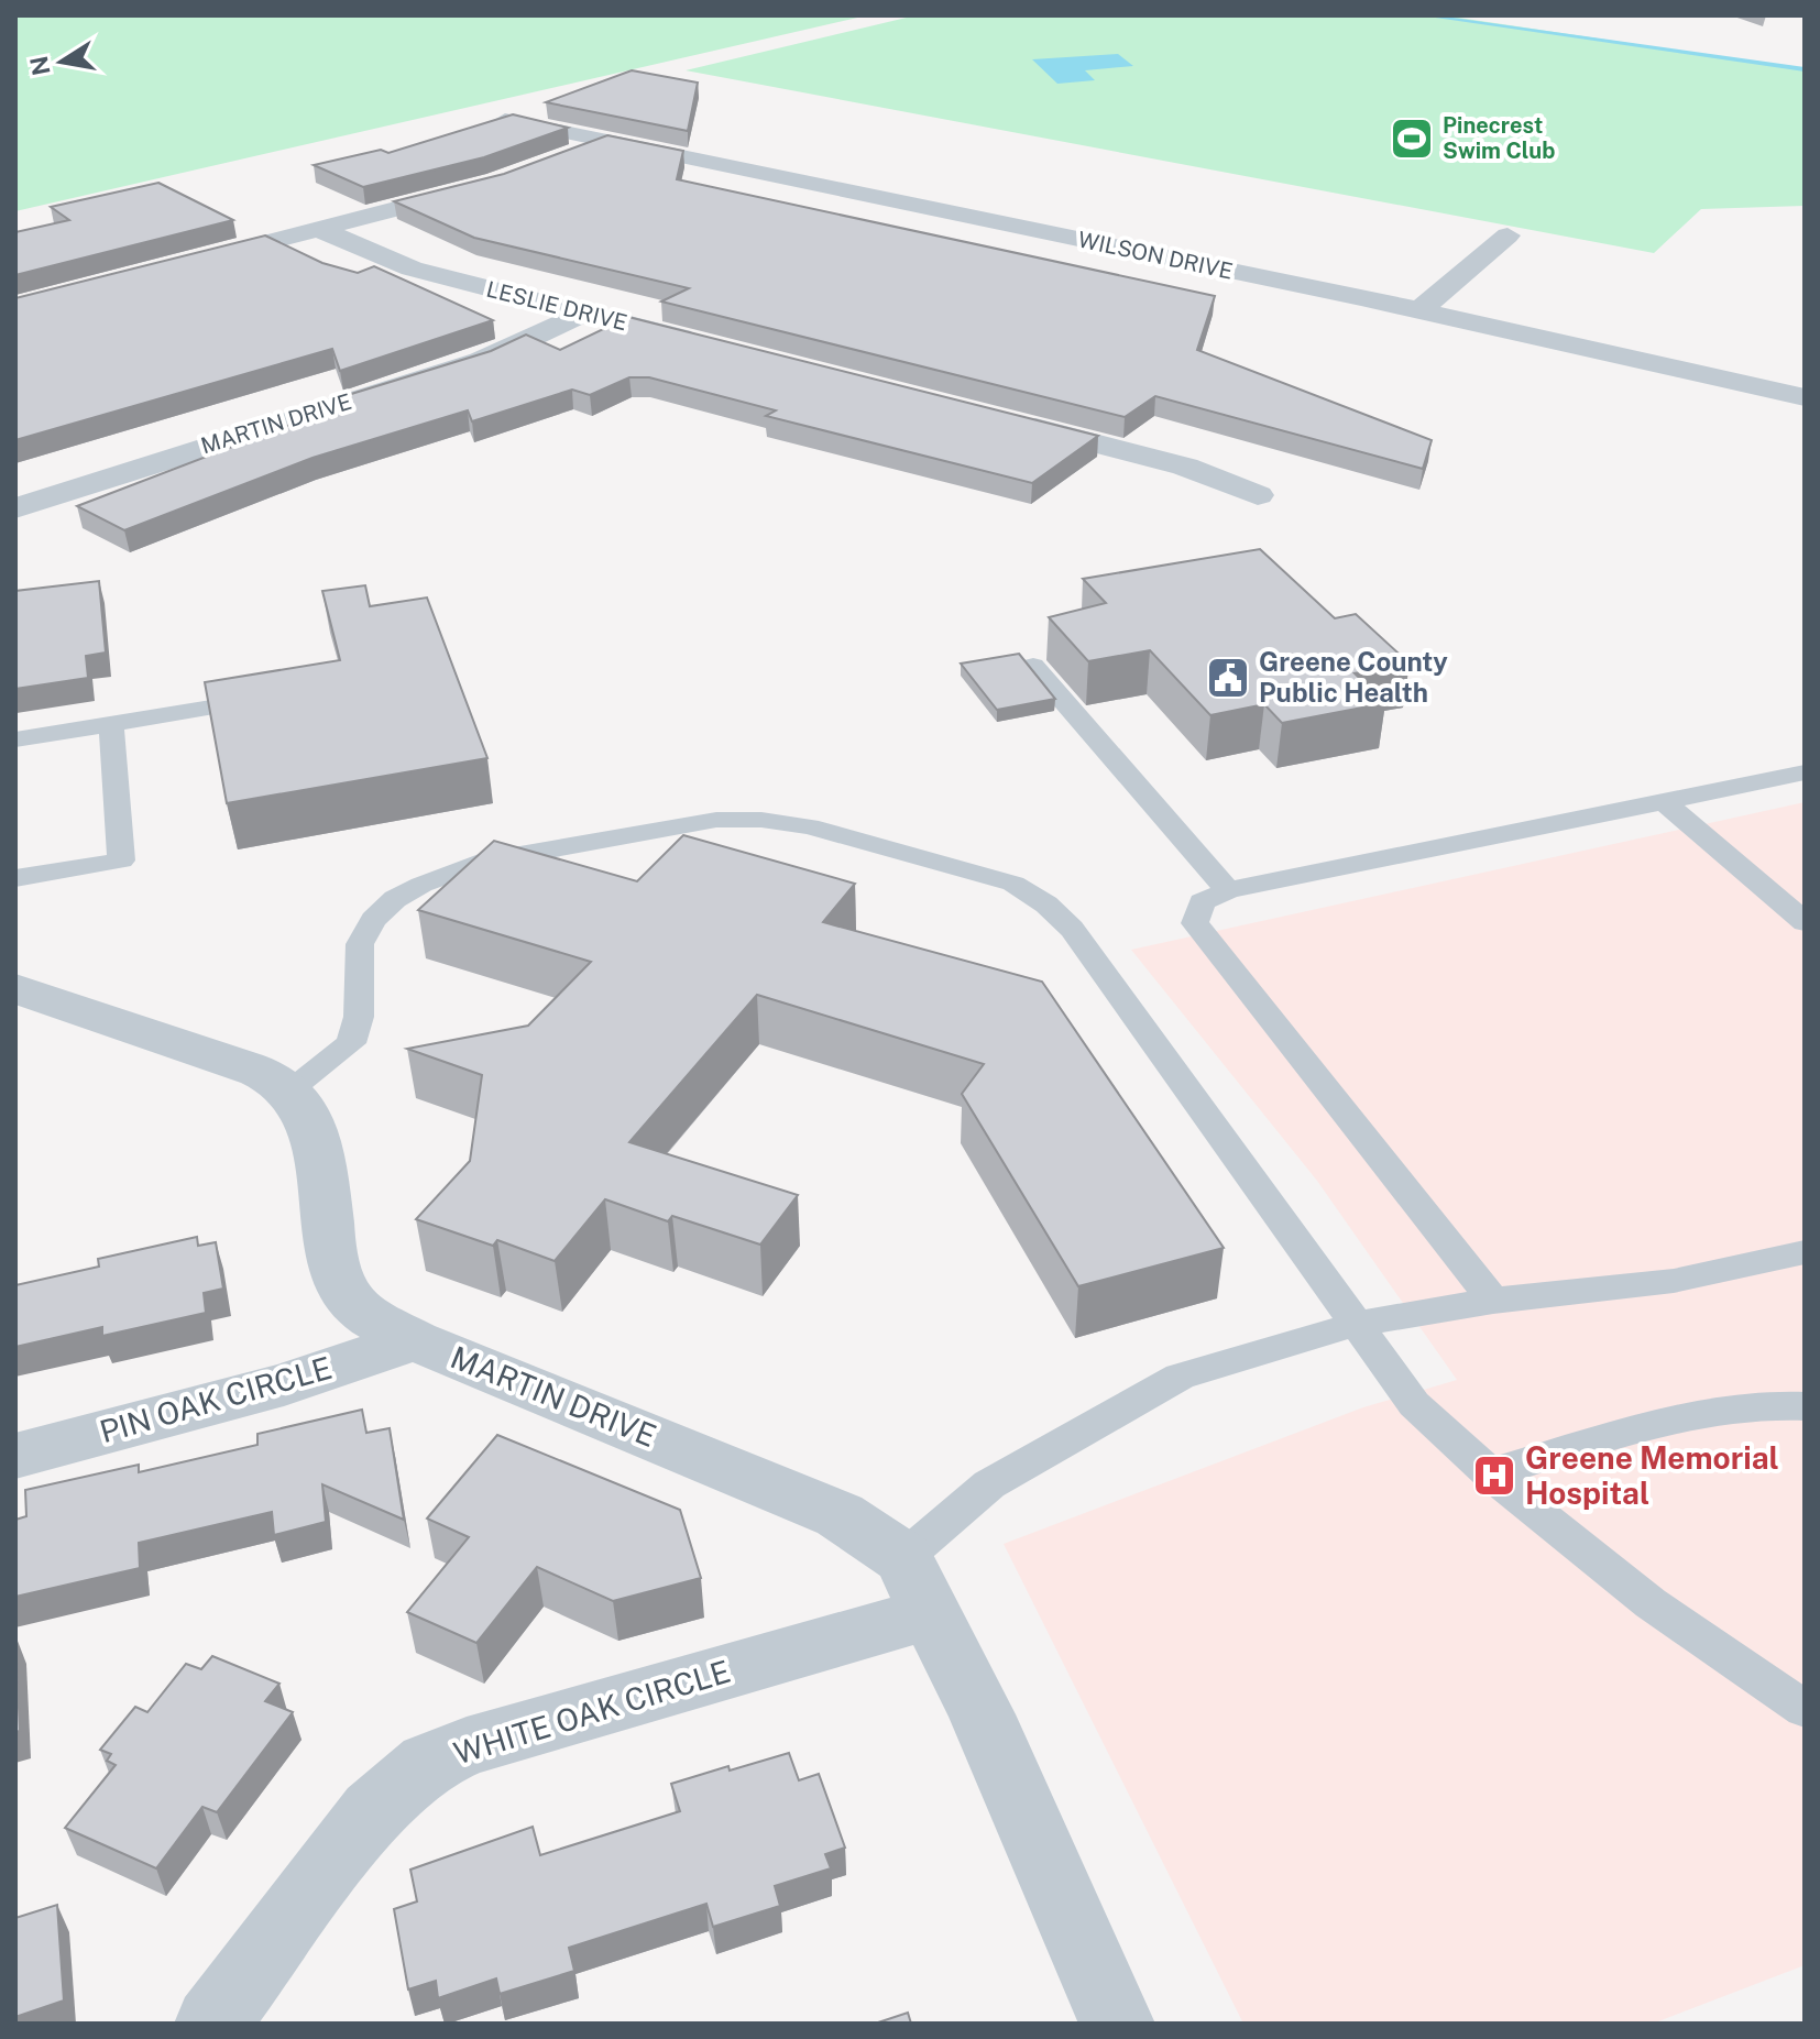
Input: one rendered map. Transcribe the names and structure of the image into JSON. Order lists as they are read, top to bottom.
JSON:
{
  "streets": {
    "street": [
      "WILSON DRIVE",
      "LESLIE DRIVE",
      "MARTIN DRIVE",
      "PIN OAK CIRCLE",
      "WHITE OAK CIRCLE"
    ]
  },
  "crossings": [
    ["LESLIE DRIVE", "MARTIN DRIVE"],
    ["MARTIN DRIVE", "PIN OAK CIRCLE"],
    ["MARTIN DRIVE", "WHITE OAK CIRCLE"]
  ],
  "places": {
    "sports": ["Pinecrest Swim Club"],
    "public building": ["Greene County Public Health"],
    "hospital": ["Greene Memorial Hospital"]
  },
  "north": "left"
}
